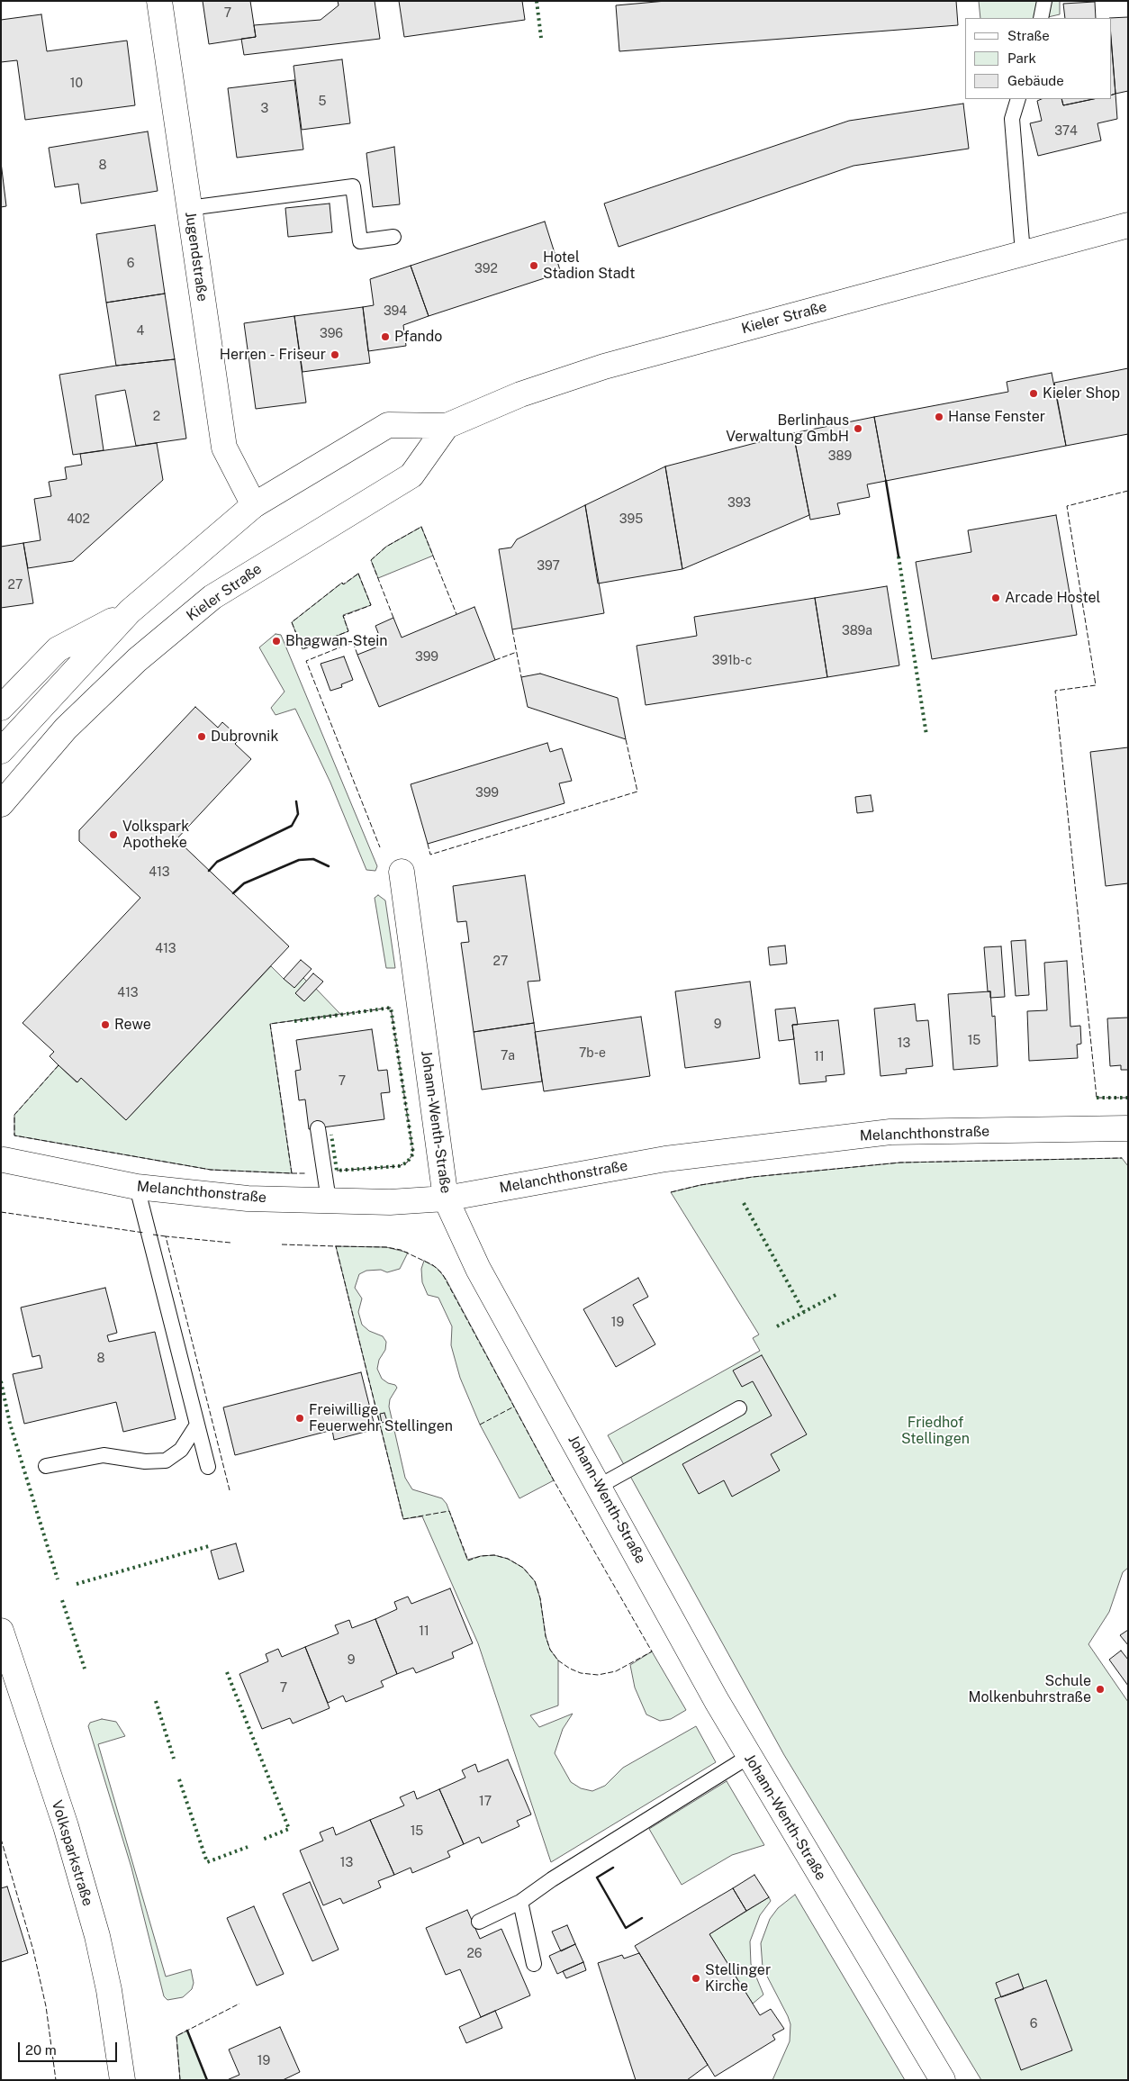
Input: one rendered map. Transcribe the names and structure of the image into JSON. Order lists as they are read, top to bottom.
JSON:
{
  "streets": {
    "street": [
      "Jugendstraße",
      "Kieler Straße",
      "Johann-Wenth-Straße",
      "Melanchthonstraße",
      "Volksparkstraße"
    ]
  },
  "crossings": [
    ["Jugendstraße", "Kieler Straße"],
    ["Johann-Wenth-Straße", "Melanchthonstraße"]
  ],
  "parks": ["Friedhof Stellingen"],
  "places": [
    "Hotel Stadion Stadt",
    "Pfando",
    "Herren - Friseur",
    "Kieler Shop",
    "Hanse Fenster",
    "Berlinhaus Verwaltung GmbH",
    "Arcade Hostel",
    "Bhagwan-Stein",
    "Dubrovnik",
    "Volkspark Apotheke",
    "Rewe",
    "Freiwillige Feuerwehr Stellingen",
    "Schule Molkenbuhrstraße",
    "Stellinger Kirche"
  ],
  "house_numbers": [
    "7",
    "10",
    "5",
    "3",
    "374",
    "8",
    "6",
    "392",
    "394",
    "4",
    "396",
    "2",
    "389",
    "393",
    "402",
    "395",
    "397",
    "27",
    "389a",
    "399",
    "391b-c",
    "399",
    "413",
    "413",
    "27",
    "413",
    "9",
    "15",
    "13",
    "7b-e",
    "7a",
    "11",
    "7",
    "19",
    "8",
    "11",
    "9",
    "7",
    "17",
    "15",
    "13",
    "26",
    "6",
    "19"
  ],
  "legend": ["Straße", "Park", "Gebäude"],
  "scale_bar": "20 m"
}
